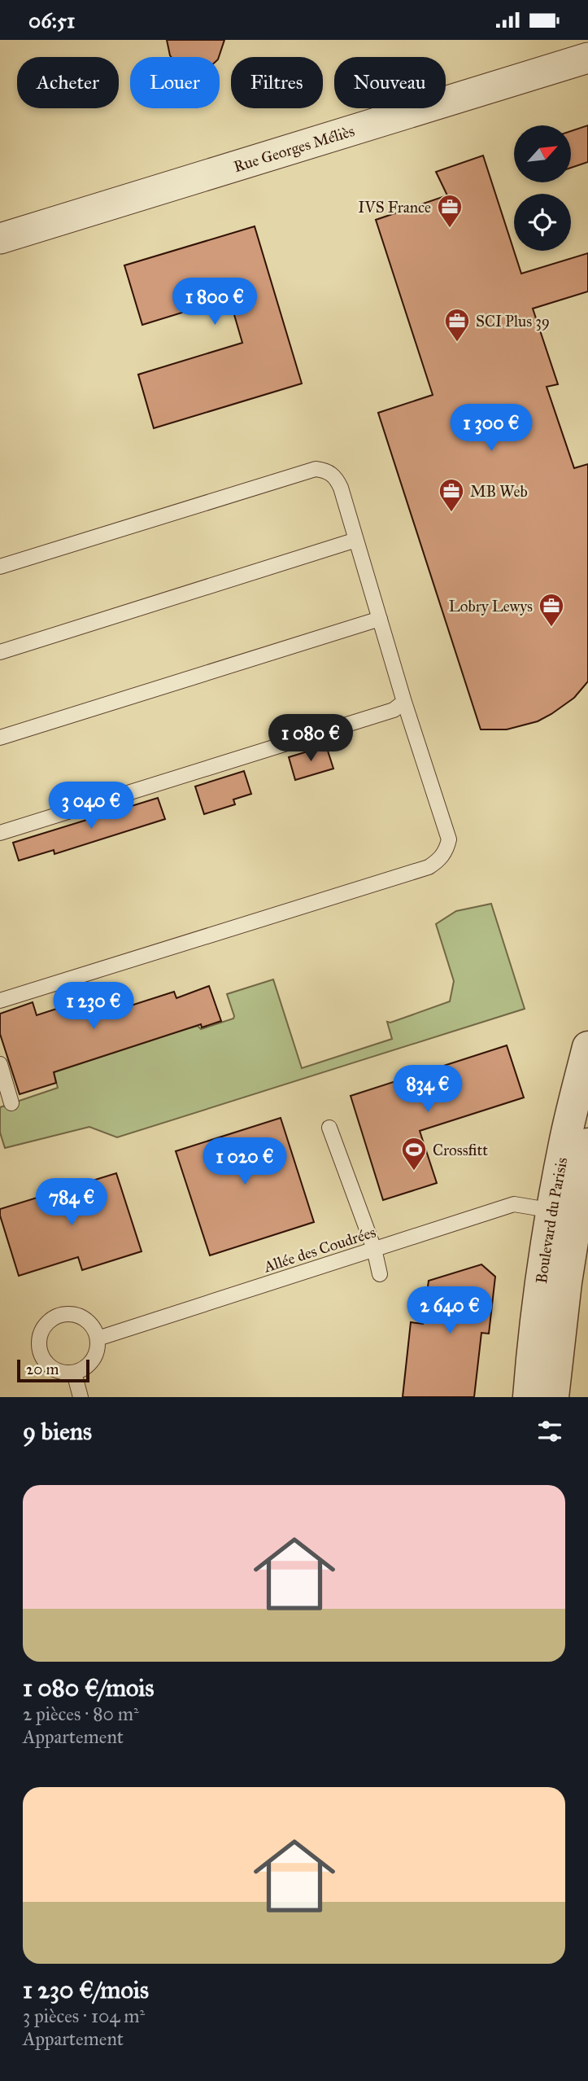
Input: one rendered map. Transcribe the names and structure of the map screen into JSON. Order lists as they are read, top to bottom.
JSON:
{
  "streets": {
    "street": ["Rue Georges Méliès", "Boulevard du Parisis"],
    "lane": ["Allée des Coudrées"]
  },
  "crossings": [
    ["Boulevard du Parisis", "Allée des Coudrées"]
  ],
  "places": {
    "office": [
      "IVS France",
      "SCI Plus 39",
      "MB Web",
      "Lobry Lewys"
    ],
    "sports": ["Crossfitt"]
  },
  "scale_bar": "20 m",
  "north": "top right",
  "page": {
    "status": "06:51",
    "chip": [
      "Acheter",
      "Louer",
      "Filtres",
      "Nouveau"
    ],
    "price": [
      "1 800 €",
      "1 300 €",
      "1 080 €",
      "3 040 €",
      "1 230 €",
      "834 €",
      "1 020 €",
      "784 €",
      "2 640 €"
    ],
    "scale": "20 m",
    "heading": "9 biens",
    "list": [
      {
        "name": "1 080 €/mois",
        "note": "2 pièces · 80 m² · Appartement"
      },
      {
        "name": "1 230 €/mois",
        "note": "3 pièces · 104 m² · Appartement"
      }
    ]
  }
}
